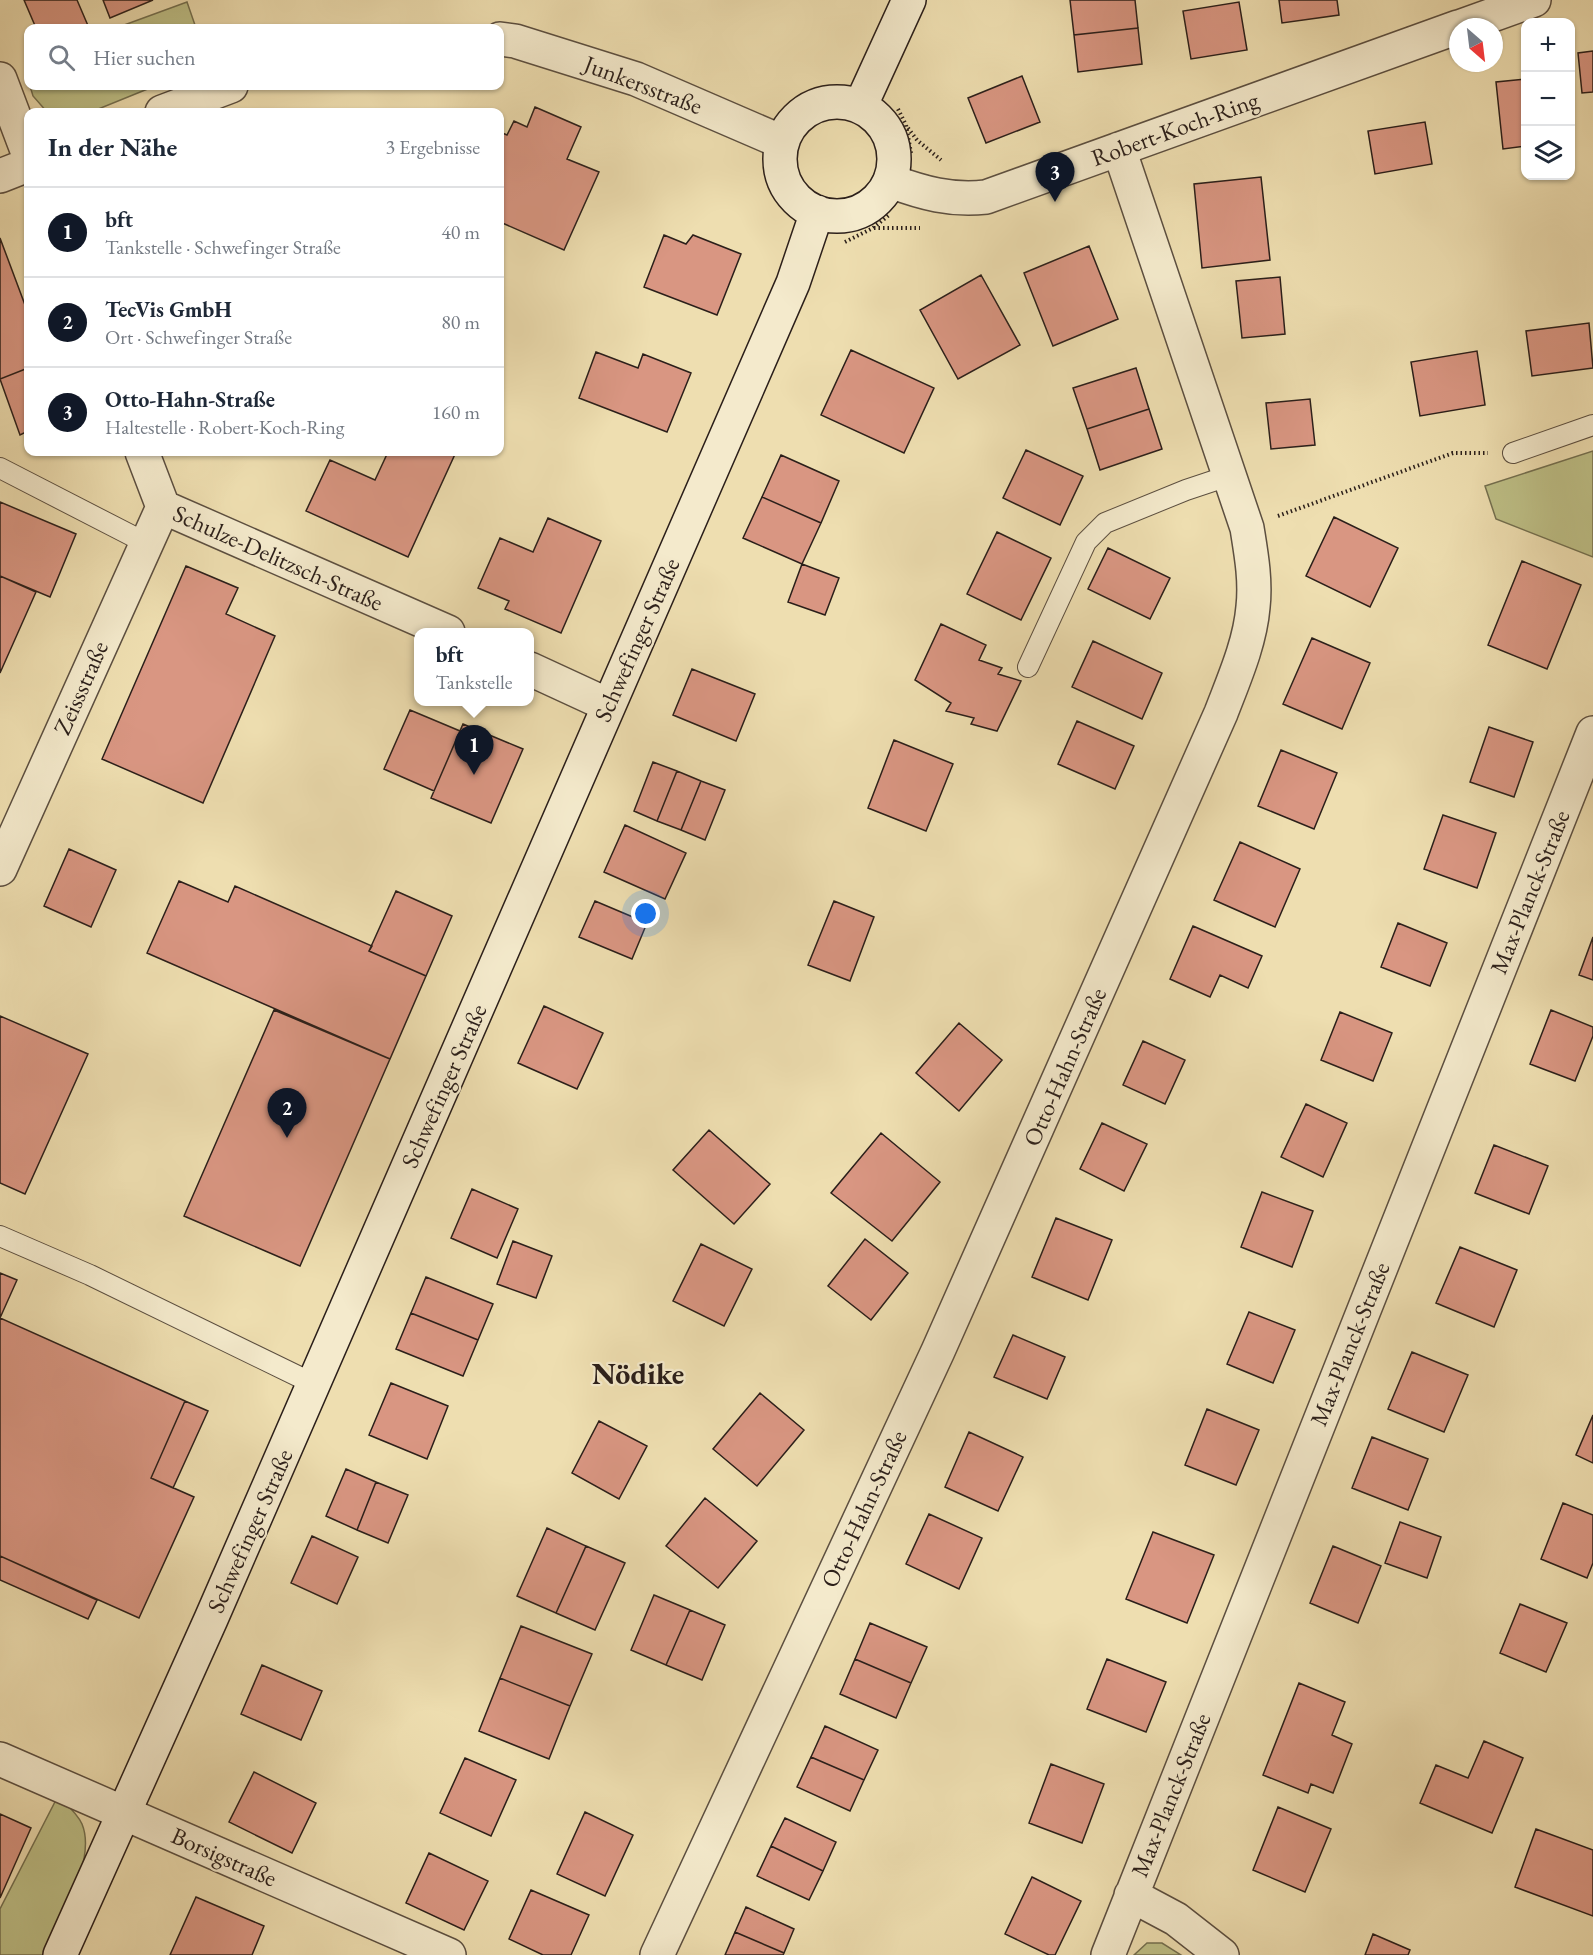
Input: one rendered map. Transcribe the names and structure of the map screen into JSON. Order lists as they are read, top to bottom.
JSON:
{
  "streets": {
    "street": [
      "Junkersstraße",
      "Robert-Koch-Ring",
      "Schulze-Delitzsch-Straße",
      "Schwefinger Straße",
      "Zeissstraße",
      "Max-Planck-Straße",
      "Otto-Hahn-Straße",
      "Borsigstraße"
    ]
  },
  "crossings": [
    ["Junkersstraße", "Robert-Koch-Ring"],
    ["Junkersstraße", "Schwefinger Straße"],
    ["Robert-Koch-Ring", "Schwefinger Straße"],
    ["Robert-Koch-Ring", "Otto-Hahn-Straße"],
    ["Schulze-Delitzsch-Straße", "Zeissstraße"],
    ["Schwefinger Straße", "Borsigstraße"]
  ],
  "districts": ["Nödike"],
  "north": "bottom right",
  "page": {
    "map_buttons": ["+", "−"],
    "search": "Hier suchen",
    "heading": ["In der Nähe", "3 Ergebnisse"],
    "pins": ["3", "1", "2"],
    "list": [
      {
        "mark": "1",
        "name": "bft",
        "note": "Tankstelle · Schwefinger Straße",
        "value": "40 m"
      },
      {
        "mark": "2",
        "name": "TecVis GmbH",
        "note": "Ort · Schwefinger Straße",
        "value": "80 m"
      },
      {
        "mark": "3",
        "name": "Otto-Hahn-Straße",
        "note": "Haltestelle · Robert-Koch-Ring",
        "value": "160 m"
      }
    ],
    "popup": ["bft", "Tankstelle"]
  }
}
